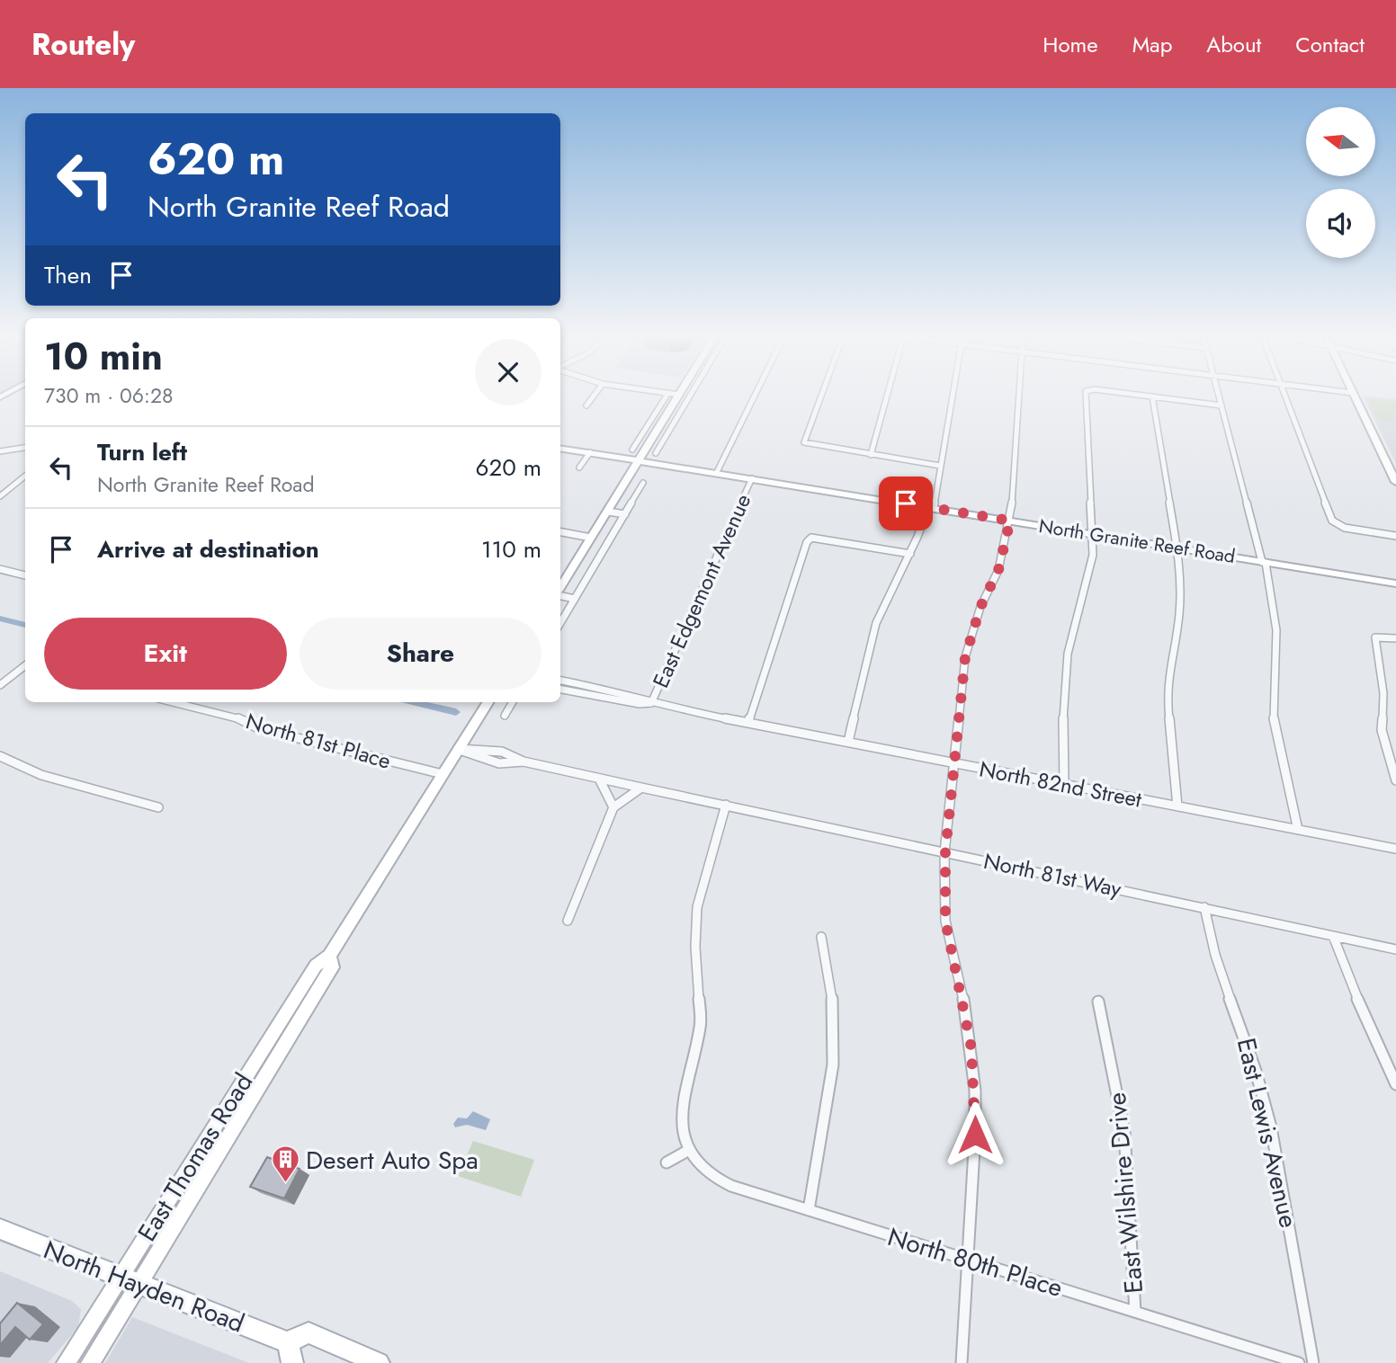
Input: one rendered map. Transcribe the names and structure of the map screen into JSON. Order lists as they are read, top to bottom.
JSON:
{
  "streets": {
    "main road": ["East Thomas Road", "North Hayden Road"],
    "street": [
      "North Granite Reef Road",
      "East Edgemont Avenue",
      "North 81st Place",
      "North 82nd Street",
      "North 81st Way",
      "East Lewis Avenue",
      "East Wilshire Drive",
      "North 80th Place"
    ]
  },
  "crossings": [
    ["North Granite Reef Road", "East Edgemont Avenue"],
    ["East Edgemont Avenue", "North 82nd Street"],
    ["North 81st Place", "East Thomas Road"],
    ["North 81st Way", "East Lewis Avenue"],
    ["North 81st Way", "East Thomas Road"],
    ["East Thomas Road", "North Hayden Road"],
    ["East Wilshire Drive", "North 80th Place"]
  ],
  "places": {
    "building": ["Desert Auto Spa"]
  },
  "north": "left",
  "page": {
    "header": "Routely",
    "nav": [
      "Home",
      "Map",
      "About",
      "Contact"
    ],
    "turn": ["620 m", "North Granite Reef Road"],
    "then": "Then",
    "heading": ["10 min", "730 m · 06:28"],
    "list": [
      {
        "name": "Turn left",
        "note": "North Granite Reef Road",
        "value": "620 m"
      },
      {
        "name": "Arrive at destination",
        "value": "110 m"
      }
    ],
    "buttons": ["Exit", "Share"]
  }
}
